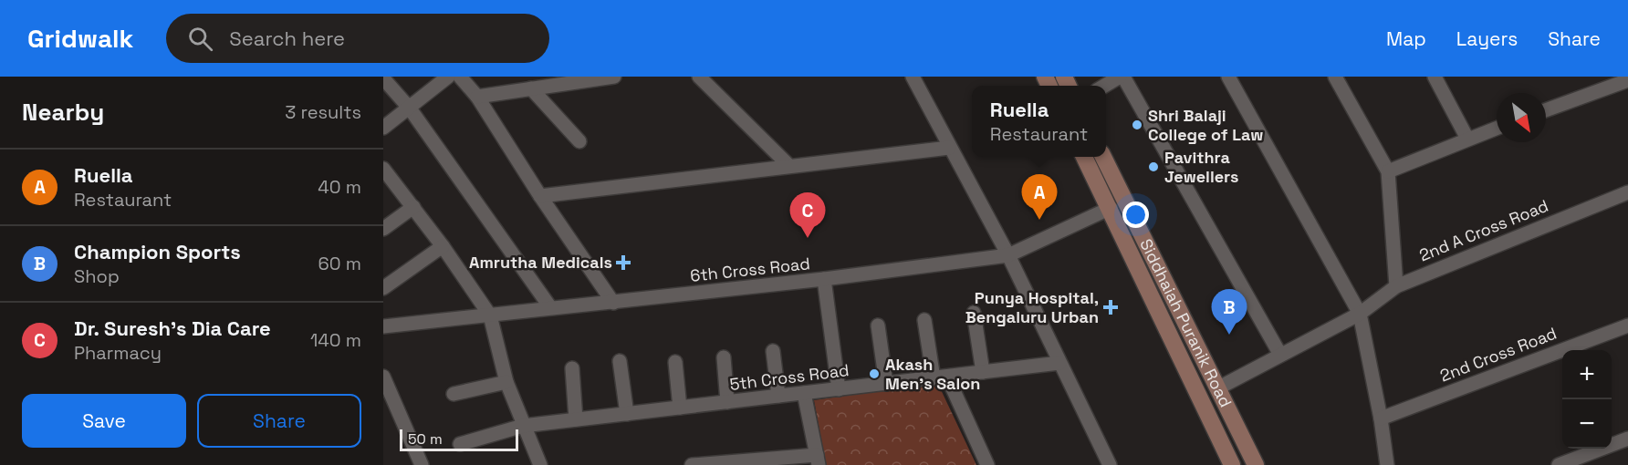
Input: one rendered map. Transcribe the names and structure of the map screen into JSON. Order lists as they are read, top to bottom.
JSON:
{
  "streets": {
    "main road": ["Siddhaiah Puranik Road"],
    "street": [
      "2nd A Cross Road",
      "6th Cross Road",
      "2nd Cross Road",
      "5th Cross Road"
    ]
  },
  "crossings": [
    ["2nd A Cross Road", "Siddhaiah Puranik Road"],
    ["6th Cross Road", "Siddhaiah Puranik Road"]
  ],
  "places": {
    "other": ["Shri Balaji College of Law", "Pavithra Jewellers", "Akash Men's Salon"],
    "health": ["Amrutha Medicals", "Punya Hospital, Bengaluru Urban"]
  },
  "scale_bar": "50 m",
  "north": "bottom right",
  "page": {
    "header": "Gridwalk",
    "search": "Search here",
    "nav": ["Map", "Layers", "Share"],
    "heading": ["Nearby", "3 results"],
    "popup": ["Ruella", "Restaurant"],
    "list": [
      {
        "mark": "A",
        "name": "Ruella",
        "note": "Restaurant",
        "value": "40 m"
      },
      {
        "mark": "B",
        "name": "Champion Sports",
        "note": "Shop",
        "value": "60 m"
      },
      {
        "mark": "C",
        "name": "Dr. Suresh's Dia Care",
        "note": "Pharmacy",
        "value": "140 m"
      }
    ],
    "pins": ["A", "C", "B"],
    "map_buttons": ["+", "−"],
    "buttons": ["Save", "Share"],
    "scale": "50 m"
  }
}
